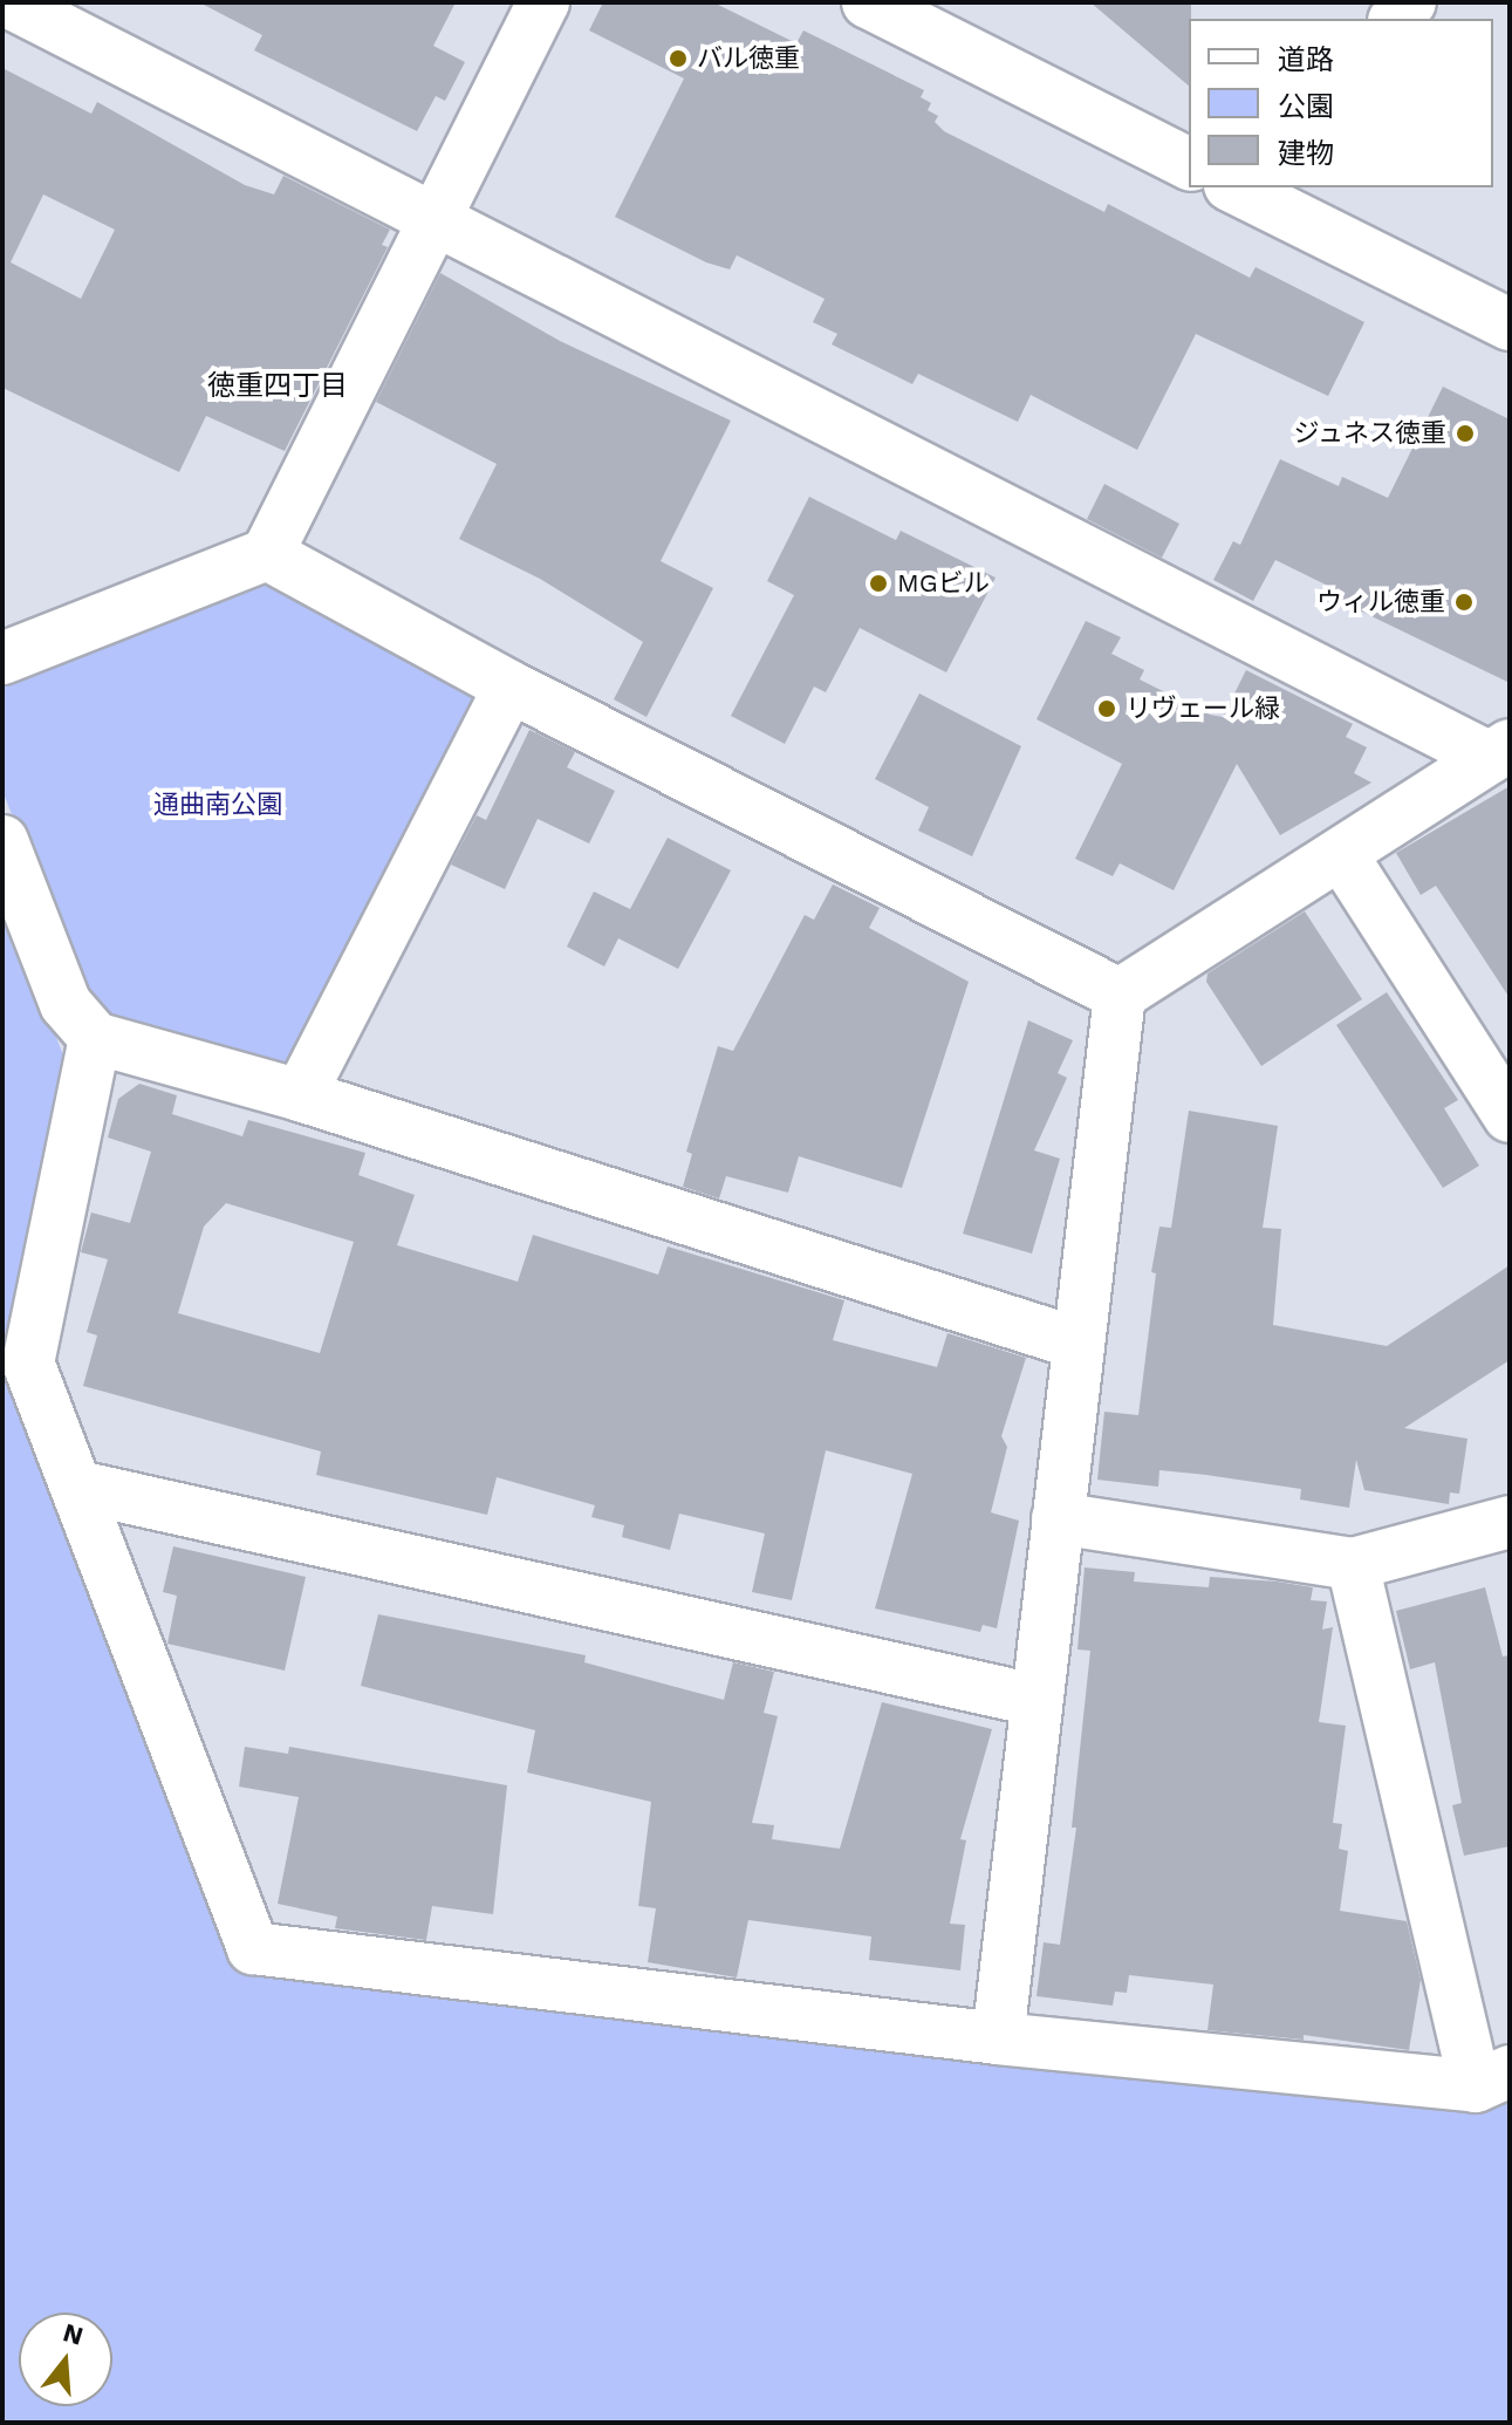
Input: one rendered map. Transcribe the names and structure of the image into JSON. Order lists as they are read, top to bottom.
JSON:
{
  "districts": ["徳重四丁目"],
  "parks": ["通曲南公園"],
  "places": [
    "バル徳重",
    "ジュネス徳重",
    "MGビル",
    "ウィル徳重",
    "リヴェール緑"
  ],
  "legend": ["道路", "公園", "建物"],
  "north": "top"
}
